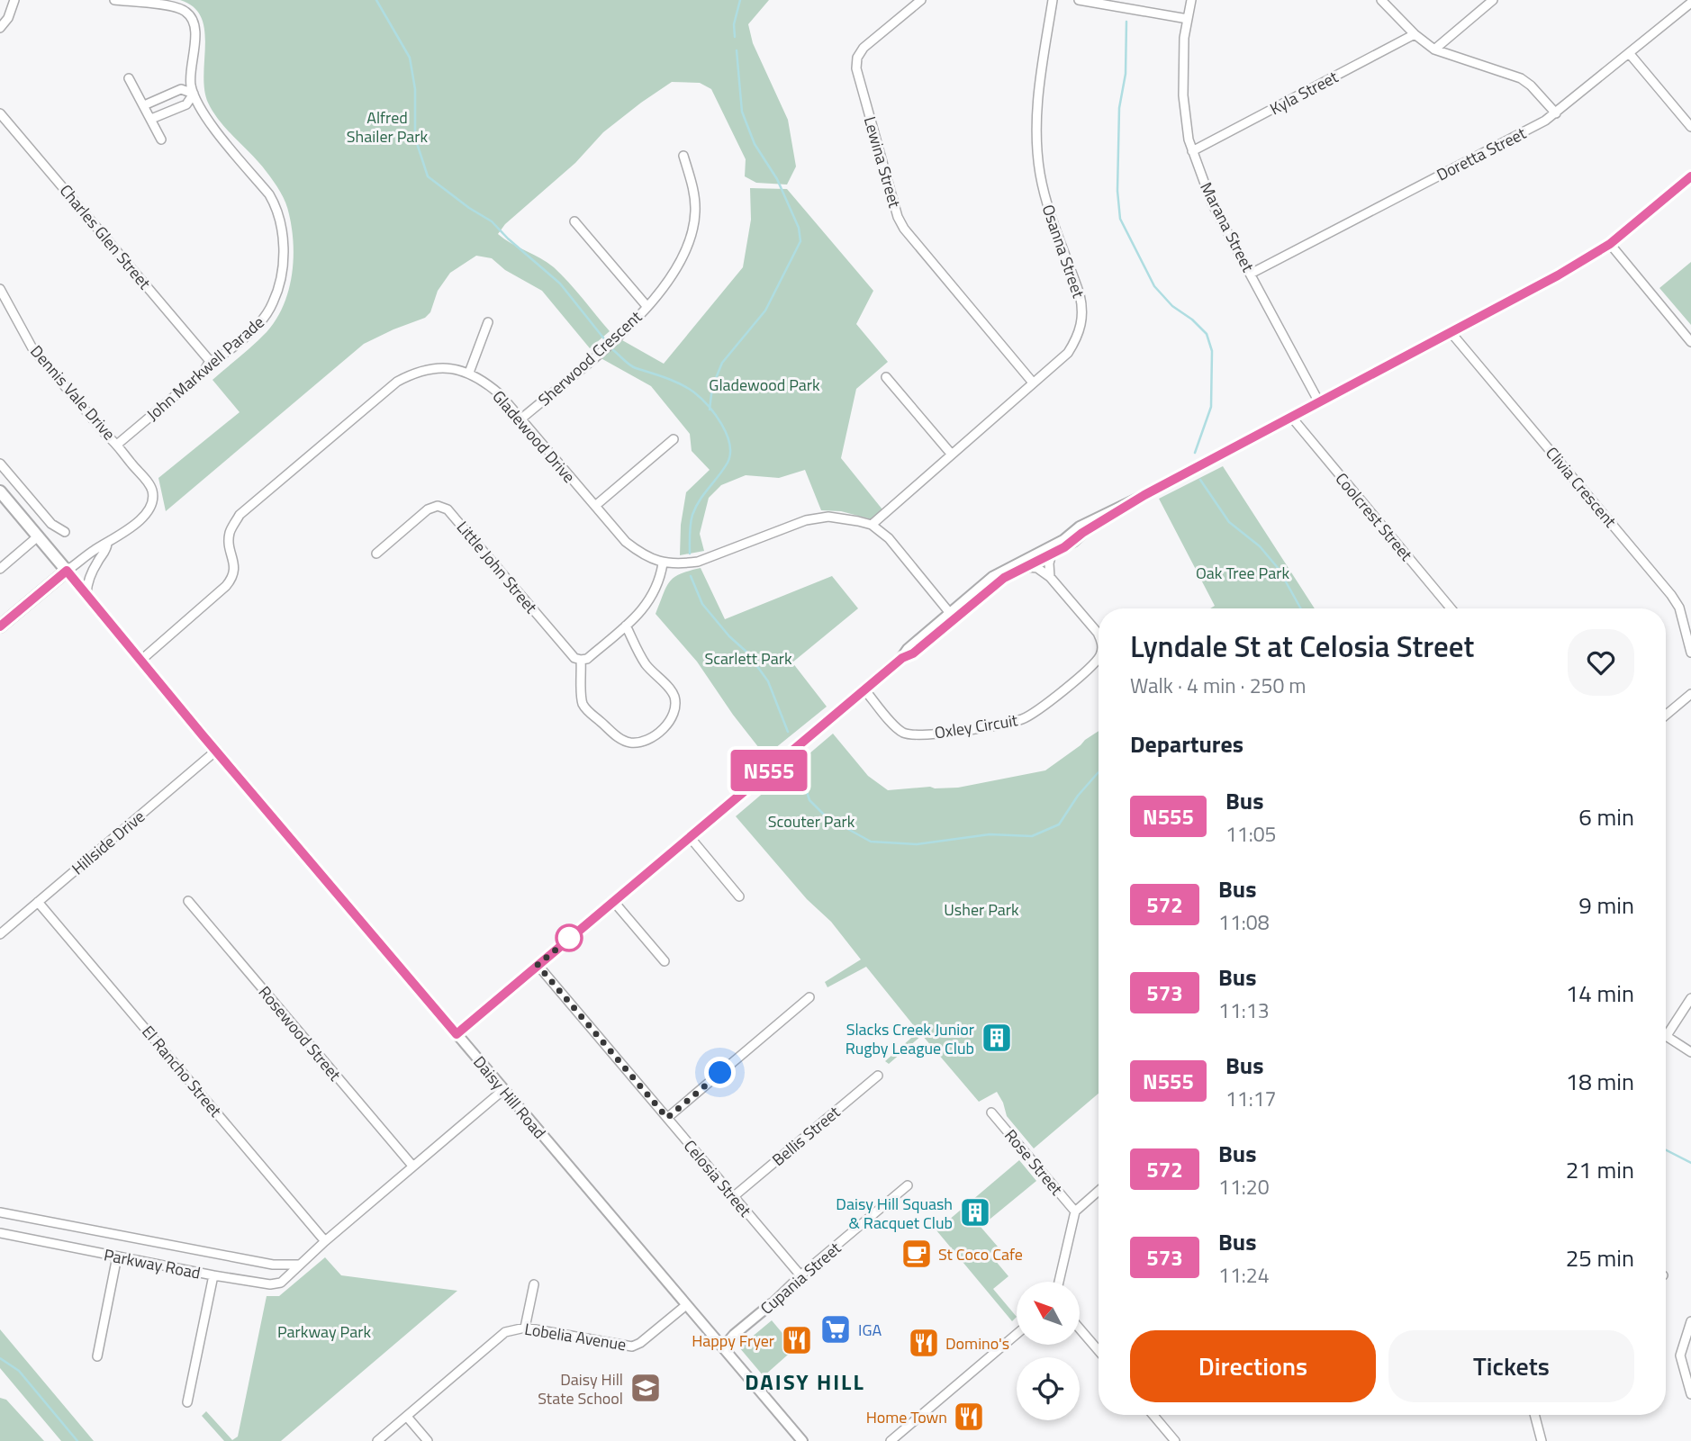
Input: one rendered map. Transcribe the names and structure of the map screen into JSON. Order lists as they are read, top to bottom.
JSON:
{
  "streets": {
    "main road": ["Daisy Hill Road"],
    "street": [
      "Kyla Street",
      "Doretta Street",
      "Lewina Street",
      "Marana Street",
      "Charles Glen Street",
      "Osanna Street",
      "Sherwood Crescent",
      "John Markwell Parade",
      "Dennis Vale Drive",
      "Gladewood Drive",
      "Clivia Crescent",
      "Coolcrest Street",
      "Little John Street",
      "Oxley Circuit",
      "Hillside Drive",
      "Rosewood Street",
      "El Rancho Street",
      "Bellis Street",
      "Rose Street",
      "Celosia Street",
      "Parkway Road",
      "Cupania Street",
      "Lobelia Avenue"
    ]
  },
  "crossings": [
    ["Kyla Street", "Marana Street"],
    ["Doretta Street", "Marana Street"],
    ["Lewina Street", "Osanna Street"],
    ["Charles Glen Street", "John Markwell Parade"],
    ["Sherwood Crescent", "Gladewood Drive"],
    ["John Markwell Parade", "Dennis Vale Drive"],
    ["Gladewood Drive", "Daisy Hill Road"],
    ["Hillside Drive", "El Rancho Street"],
    ["Hillside Drive", "Daisy Hill Road"],
    ["Rosewood Street", "Parkway Road"],
    ["El Rancho Street", "Parkway Road"],
    ["Daisy Hill Road", "Parkway Road"],
    ["Daisy Hill Road", "Cupania Street"],
    ["Daisy Hill Road", "Lobelia Avenue"],
    ["Bellis Street", "Celosia Street"],
    ["Celosia Street", "Cupania Street"]
  ],
  "districts": ["DAISY HILL"],
  "parks": [
    "Alfred Shailer Park",
    "Gladewood Park",
    "Oak Tree Park",
    "Scarlett Park",
    "Scouter Park",
    "Usher Park",
    "Parkway Park"
  ],
  "places": {
    "building": ["Slacks Creek Junior Rugby League Club", "Daisy Hill Squash & Racquet Club"],
    "cafe": ["St Coco Cafe"],
    "supermarket": ["IGA"],
    "restaurant": ["Happy Fryer", "Domino's", "Home Town"],
    "school or university": ["Daisy Hill State School"]
  },
  "lines": ["bus line N555"],
  "north": "top left",
  "page": {
    "on_map": "N555",
    "heading": [
      ["Lyndale St at Celosia Street", "Walk · 4 min · 250 m"],
      "Departures"
    ],
    "list": [
      {
        "mark": "N555",
        "name": "Bus",
        "note": "11:05",
        "value": "6 min"
      },
      {
        "mark": "572",
        "name": "Bus",
        "note": "11:08",
        "value": "9 min"
      },
      {
        "mark": "573",
        "name": "Bus",
        "note": "11:13",
        "value": "14 min"
      },
      {
        "mark": "N555",
        "name": "Bus",
        "note": "11:17",
        "value": "18 min"
      },
      {
        "mark": "572",
        "name": "Bus",
        "note": "11:20",
        "value": "21 min"
      },
      {
        "mark": "573",
        "name": "Bus",
        "note": "11:24",
        "value": "25 min"
      }
    ],
    "buttons": ["Directions", "Tickets"]
  }
}
